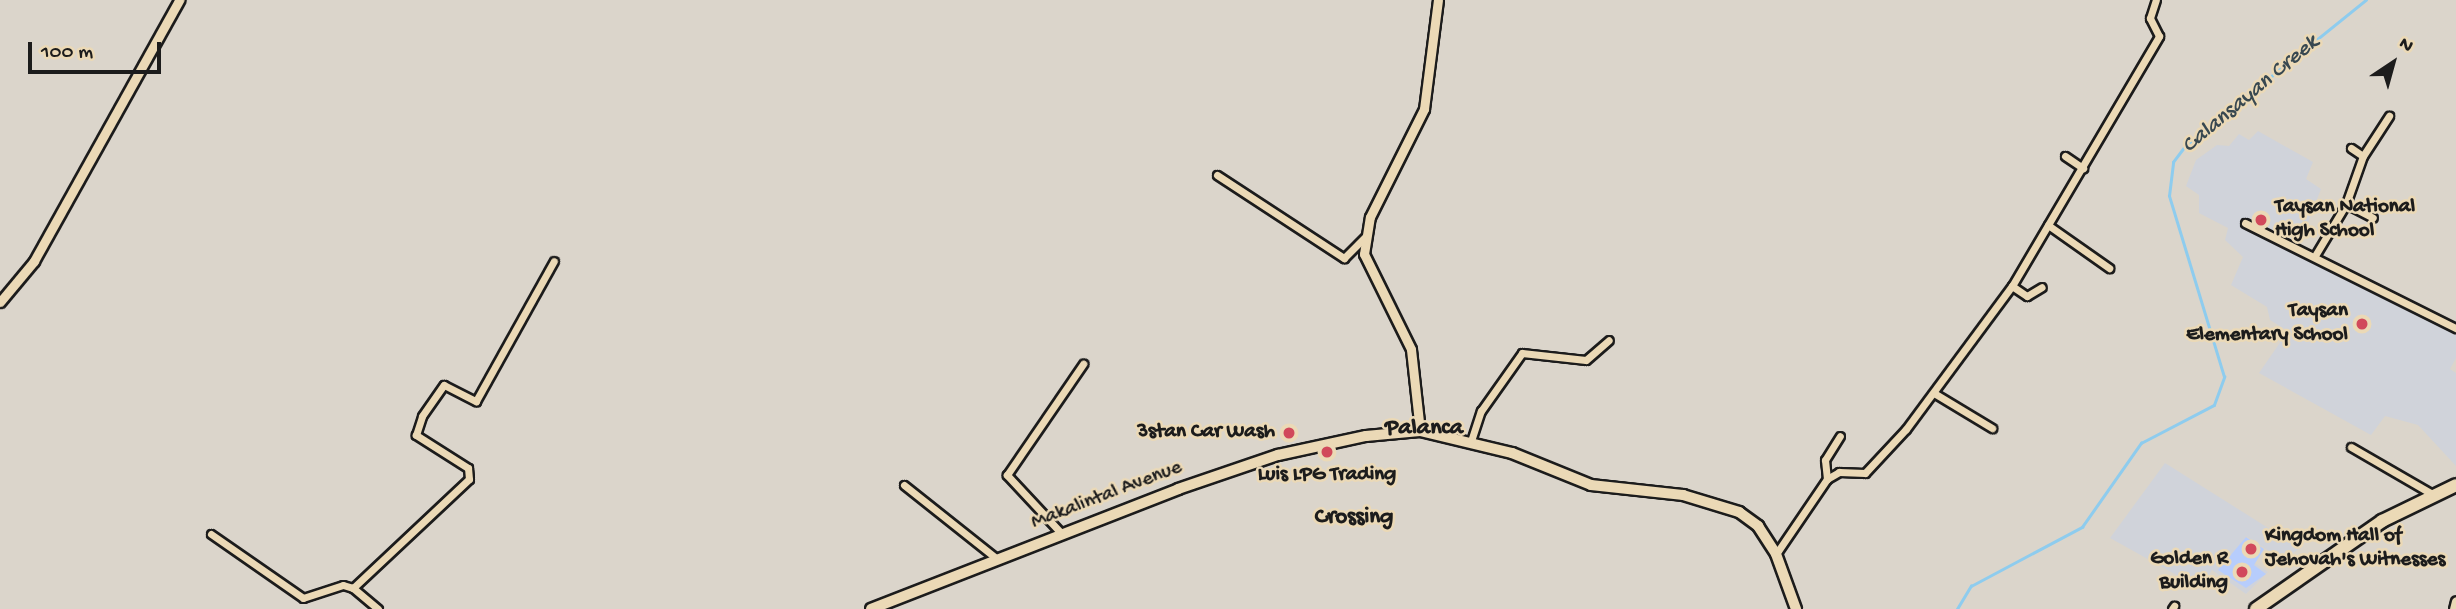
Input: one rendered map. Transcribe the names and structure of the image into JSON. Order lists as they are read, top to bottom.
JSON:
{
  "streets": {
    "main road": ["Makalintal Avenue"]
  },
  "districts": ["Palanca", "Crossing"],
  "water": ["Calansayan Creek"],
  "places": [
    "Taysan National High School",
    "Taysan Elementary School",
    "3stan Car Wash",
    "Luis LPG Trading",
    "Kingdom Hall of Jehovah's Witnesses",
    "Golden R Building"
  ],
  "scale_bar": "100 m",
  "north": "top right"
}
